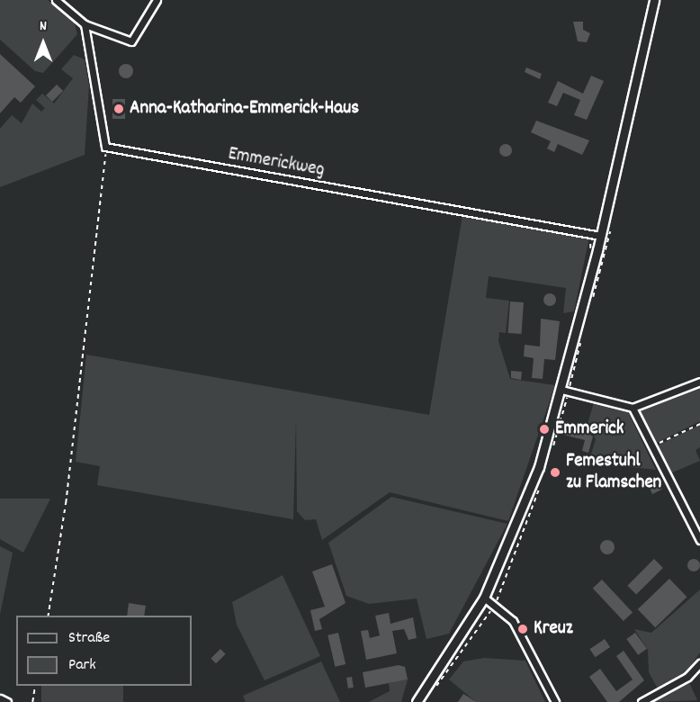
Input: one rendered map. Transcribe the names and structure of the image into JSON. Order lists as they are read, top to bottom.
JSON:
{
  "streets": {
    "street": ["Emmerickweg"]
  },
  "places": [
    "Anna-Katharina-Emmerick-Haus",
    "Emmerick",
    "Femestuhl zu Flamschen",
    "Kreuz"
  ],
  "legend": ["Straße", "Park"],
  "north": "top"
}
